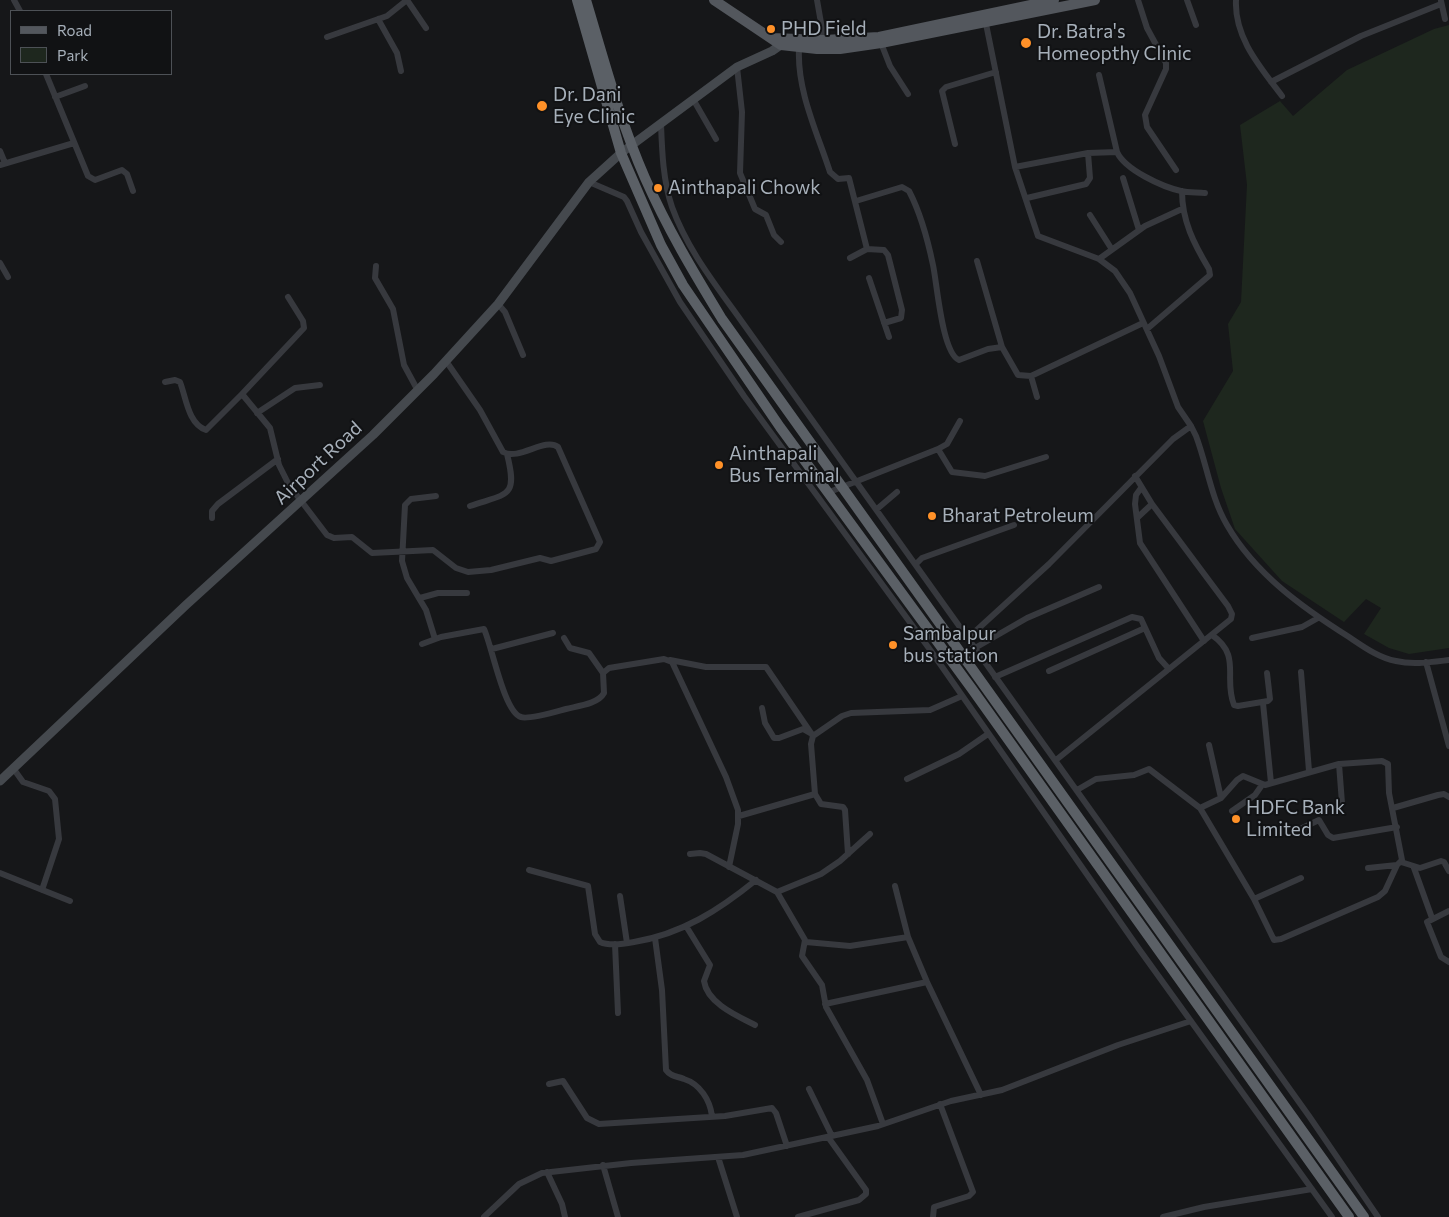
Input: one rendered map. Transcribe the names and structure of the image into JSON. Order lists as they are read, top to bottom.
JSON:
{
  "streets": {
    "main road": ["Airport Road"]
  },
  "places": [
    "PHD Field",
    "Dr. Batra's Homeopthy Clinic",
    "Dr. Dani Eye Clinic",
    "Ainthapali Chowk",
    "Ainthapali Bus Terminal",
    "Bharat Petroleum",
    "Sambalpur bus station",
    "HDFC Bank Limited"
  ],
  "legend": ["Road", "Park"]
}
